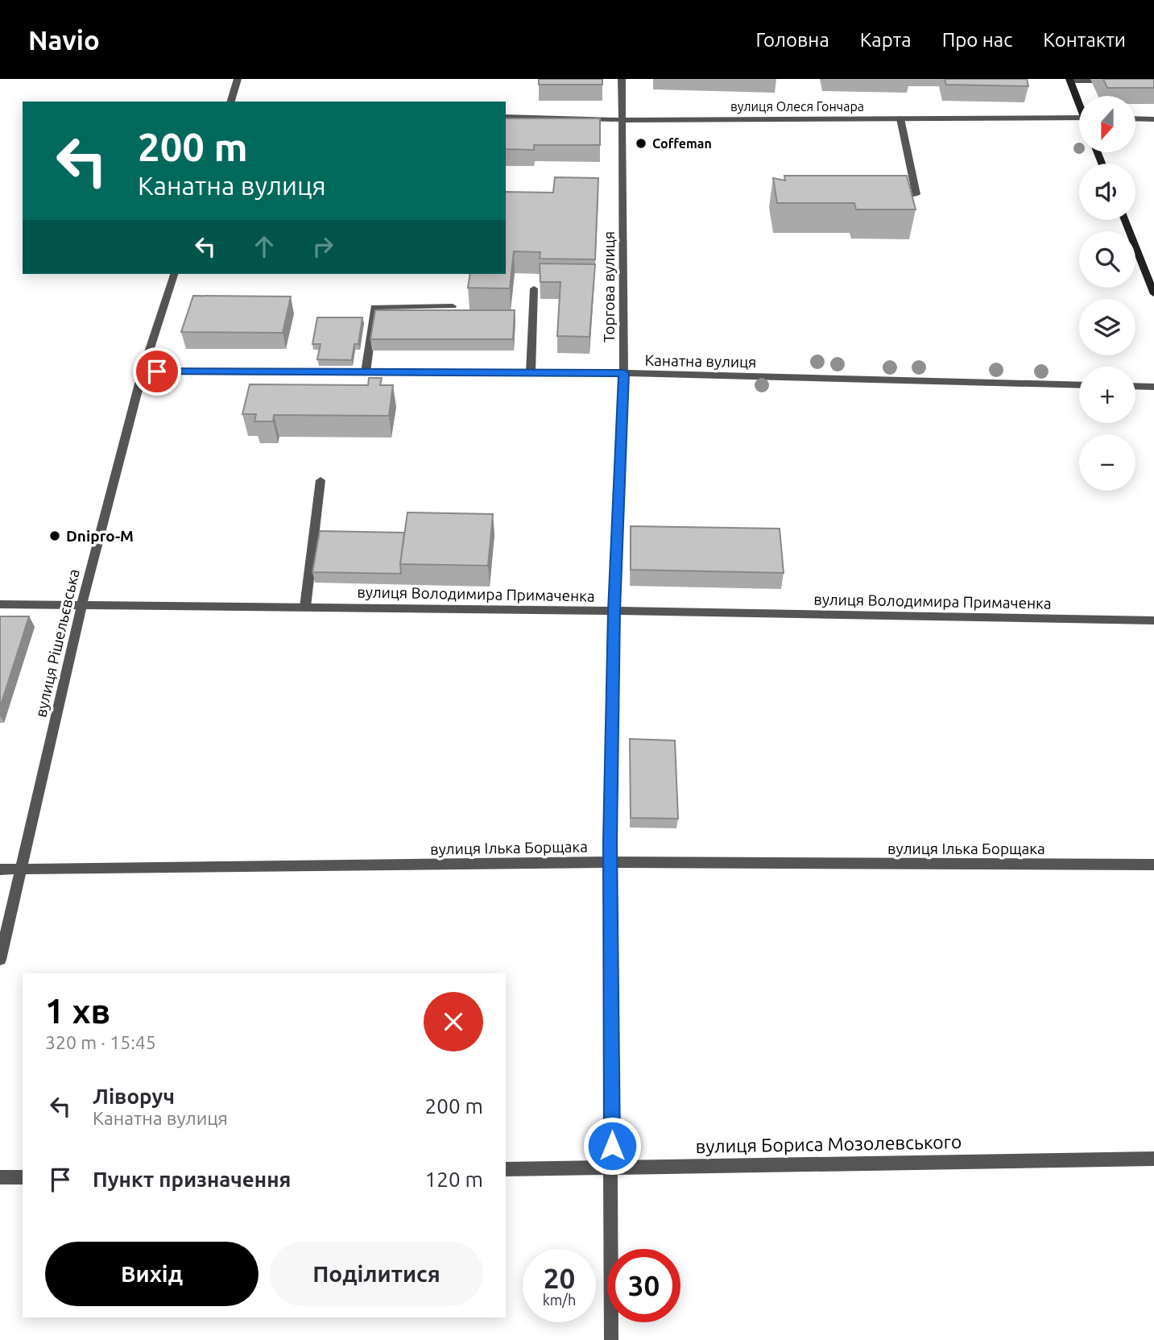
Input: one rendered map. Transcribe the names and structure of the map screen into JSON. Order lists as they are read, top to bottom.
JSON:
{
  "streets": {
    "street": [
      "вулиця Олеся Гончара",
      "Торгова вулиця",
      "Канатна вулиця",
      "вулиця Володимира Примаченка",
      "вулиця Рішельєвська",
      "вулиця Ілька Борщака",
      "вулиця Бориса Мозолевського"
    ]
  },
  "crossings": [
    ["вулиця Олеся Гончара", "Торгова вулиця"],
    ["Торгова вулиця", "Канатна вулиця"],
    ["Торгова вулиця", "вулиця Володимира Примаченка"],
    ["Торгова вулиця", "вулиця Ілька Борщака"],
    ["Торгова вулиця", "вулиця Бориса Мозолевського"],
    ["Канатна вулиця", "вулиця Рішельєвська"],
    ["вулиця Володимира Примаченка", "вулиця Рішельєвська"],
    ["вулиця Рішельєвська", "вулиця Ілька Борщака"]
  ],
  "places": ["Coffeman", "Dnipro-M"],
  "north": "bottom",
  "page": {
    "header": "Navio",
    "nav": [
      "Головна",
      "Карта",
      "Про нас",
      "Контакти"
    ],
    "map_buttons": ["+", "−"],
    "turn": ["200 m", "Канатна вулиця"],
    "heading": ["1 хв", "320 m · 15:45"],
    "list": [
      {
        "name": "Ліворуч",
        "note": "Канатна вулиця",
        "value": "200 m"
      },
      {
        "name": "Пункт призначення",
        "value": "120 m"
      }
    ],
    "buttons": ["Вихід", "Поділитися"],
    "speed": "20 km/h",
    "limit": "30"
  }
}
